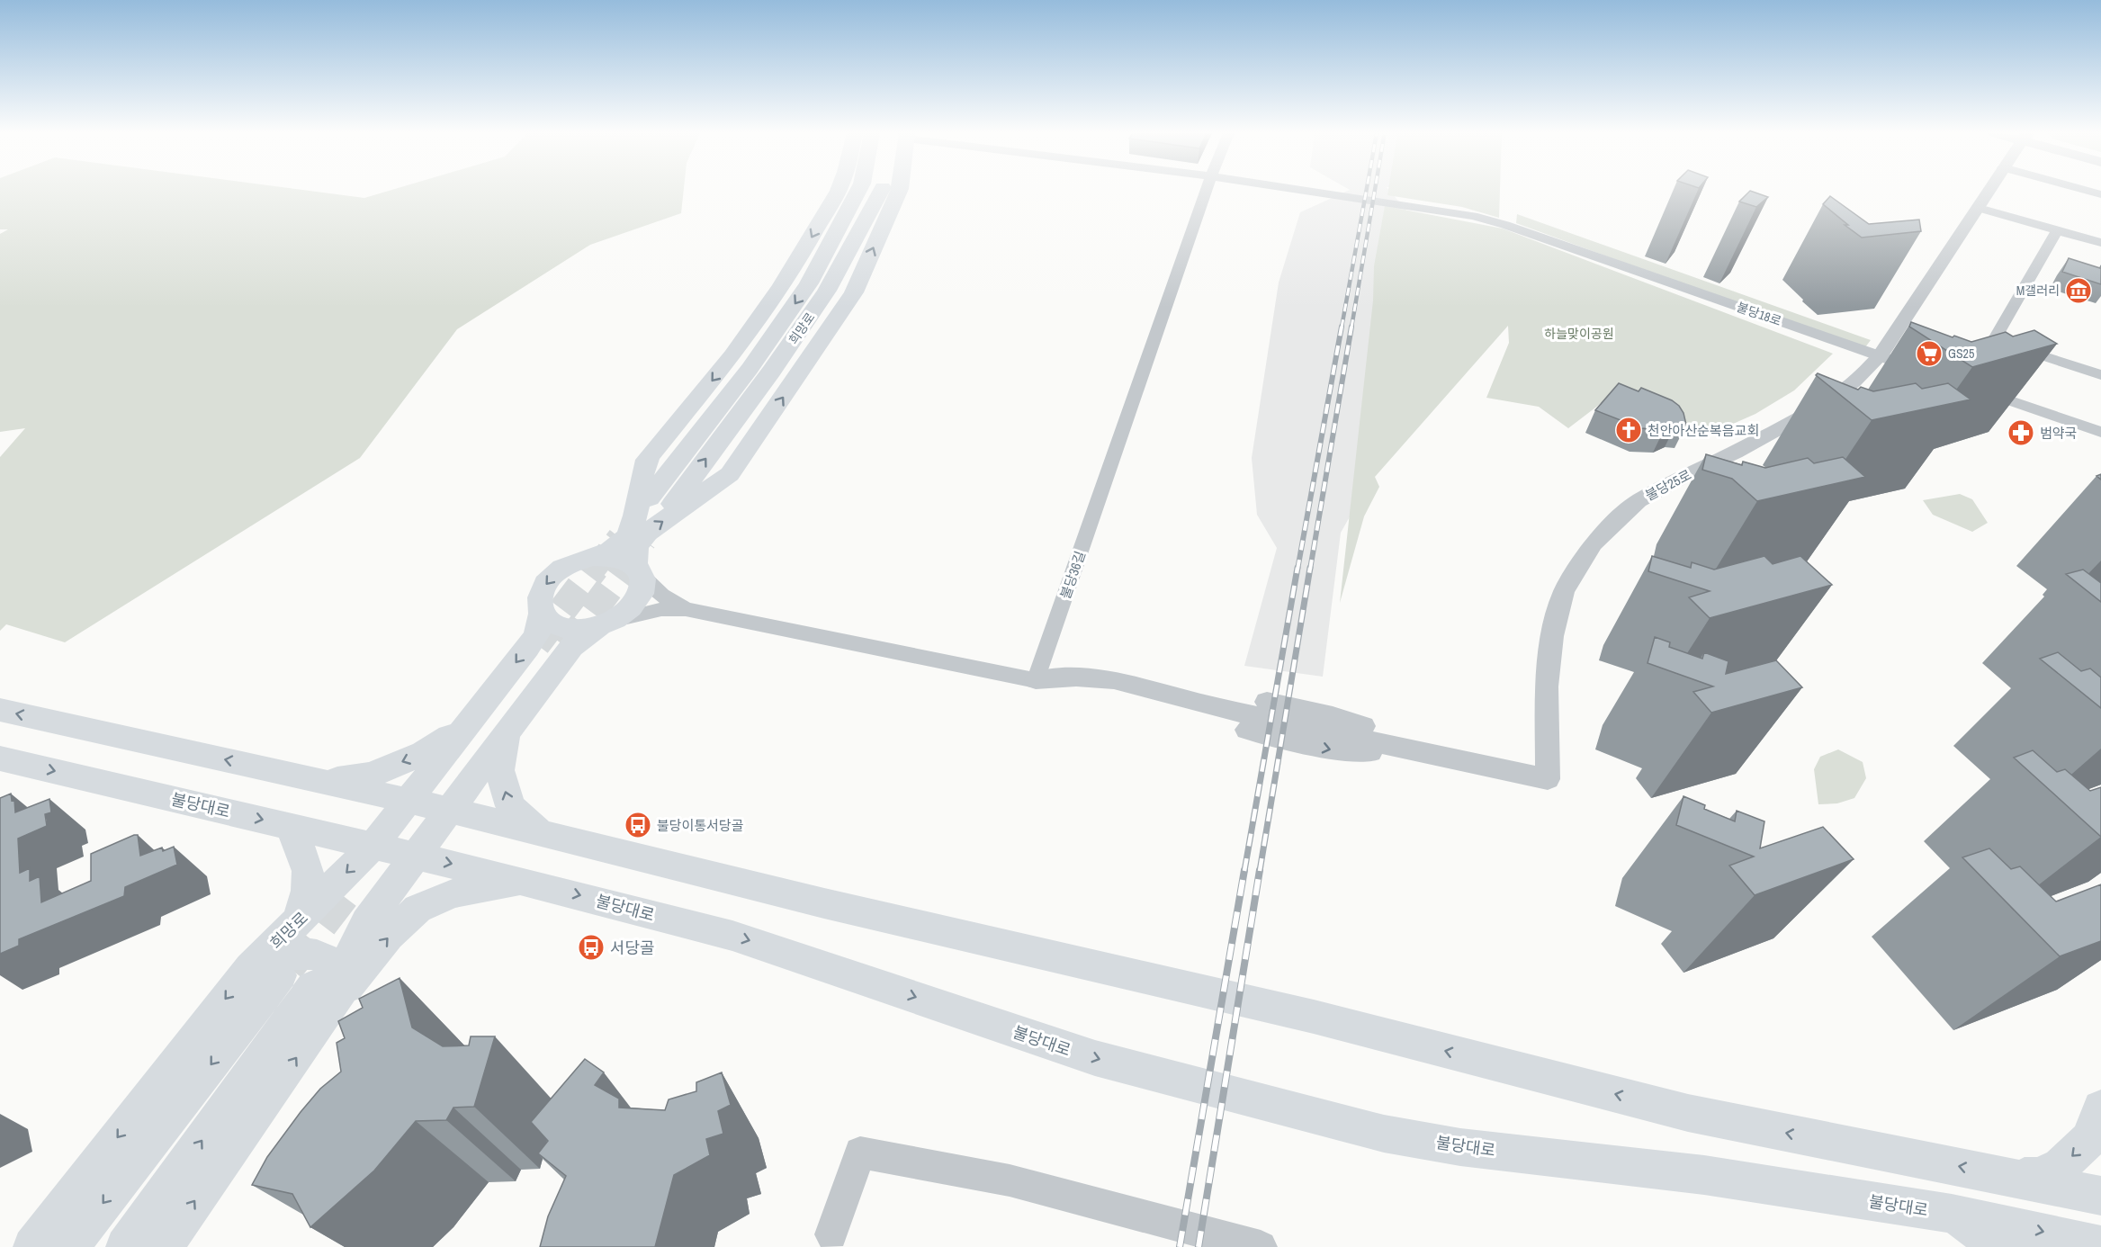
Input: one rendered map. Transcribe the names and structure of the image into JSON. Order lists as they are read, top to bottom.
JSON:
{
  "streets": {
    "main road": ["희망로", "불당대로"],
    "street": ["불당18로", "불당25로", "불당36길"]
  },
  "crossings": [
    ["불당18로", "불당25로"],
    ["희망로", "불당대로"]
  ],
  "parks": ["하늘맞이공원"],
  "places": {
    "museum": ["M갤러리"],
    "supermarket": ["GS25"],
    "church": ["천안아산순복음교회"],
    "pharmacy": ["범약국"],
    "bus stop": ["불당이통서당골", "서당골"]
  }
}
